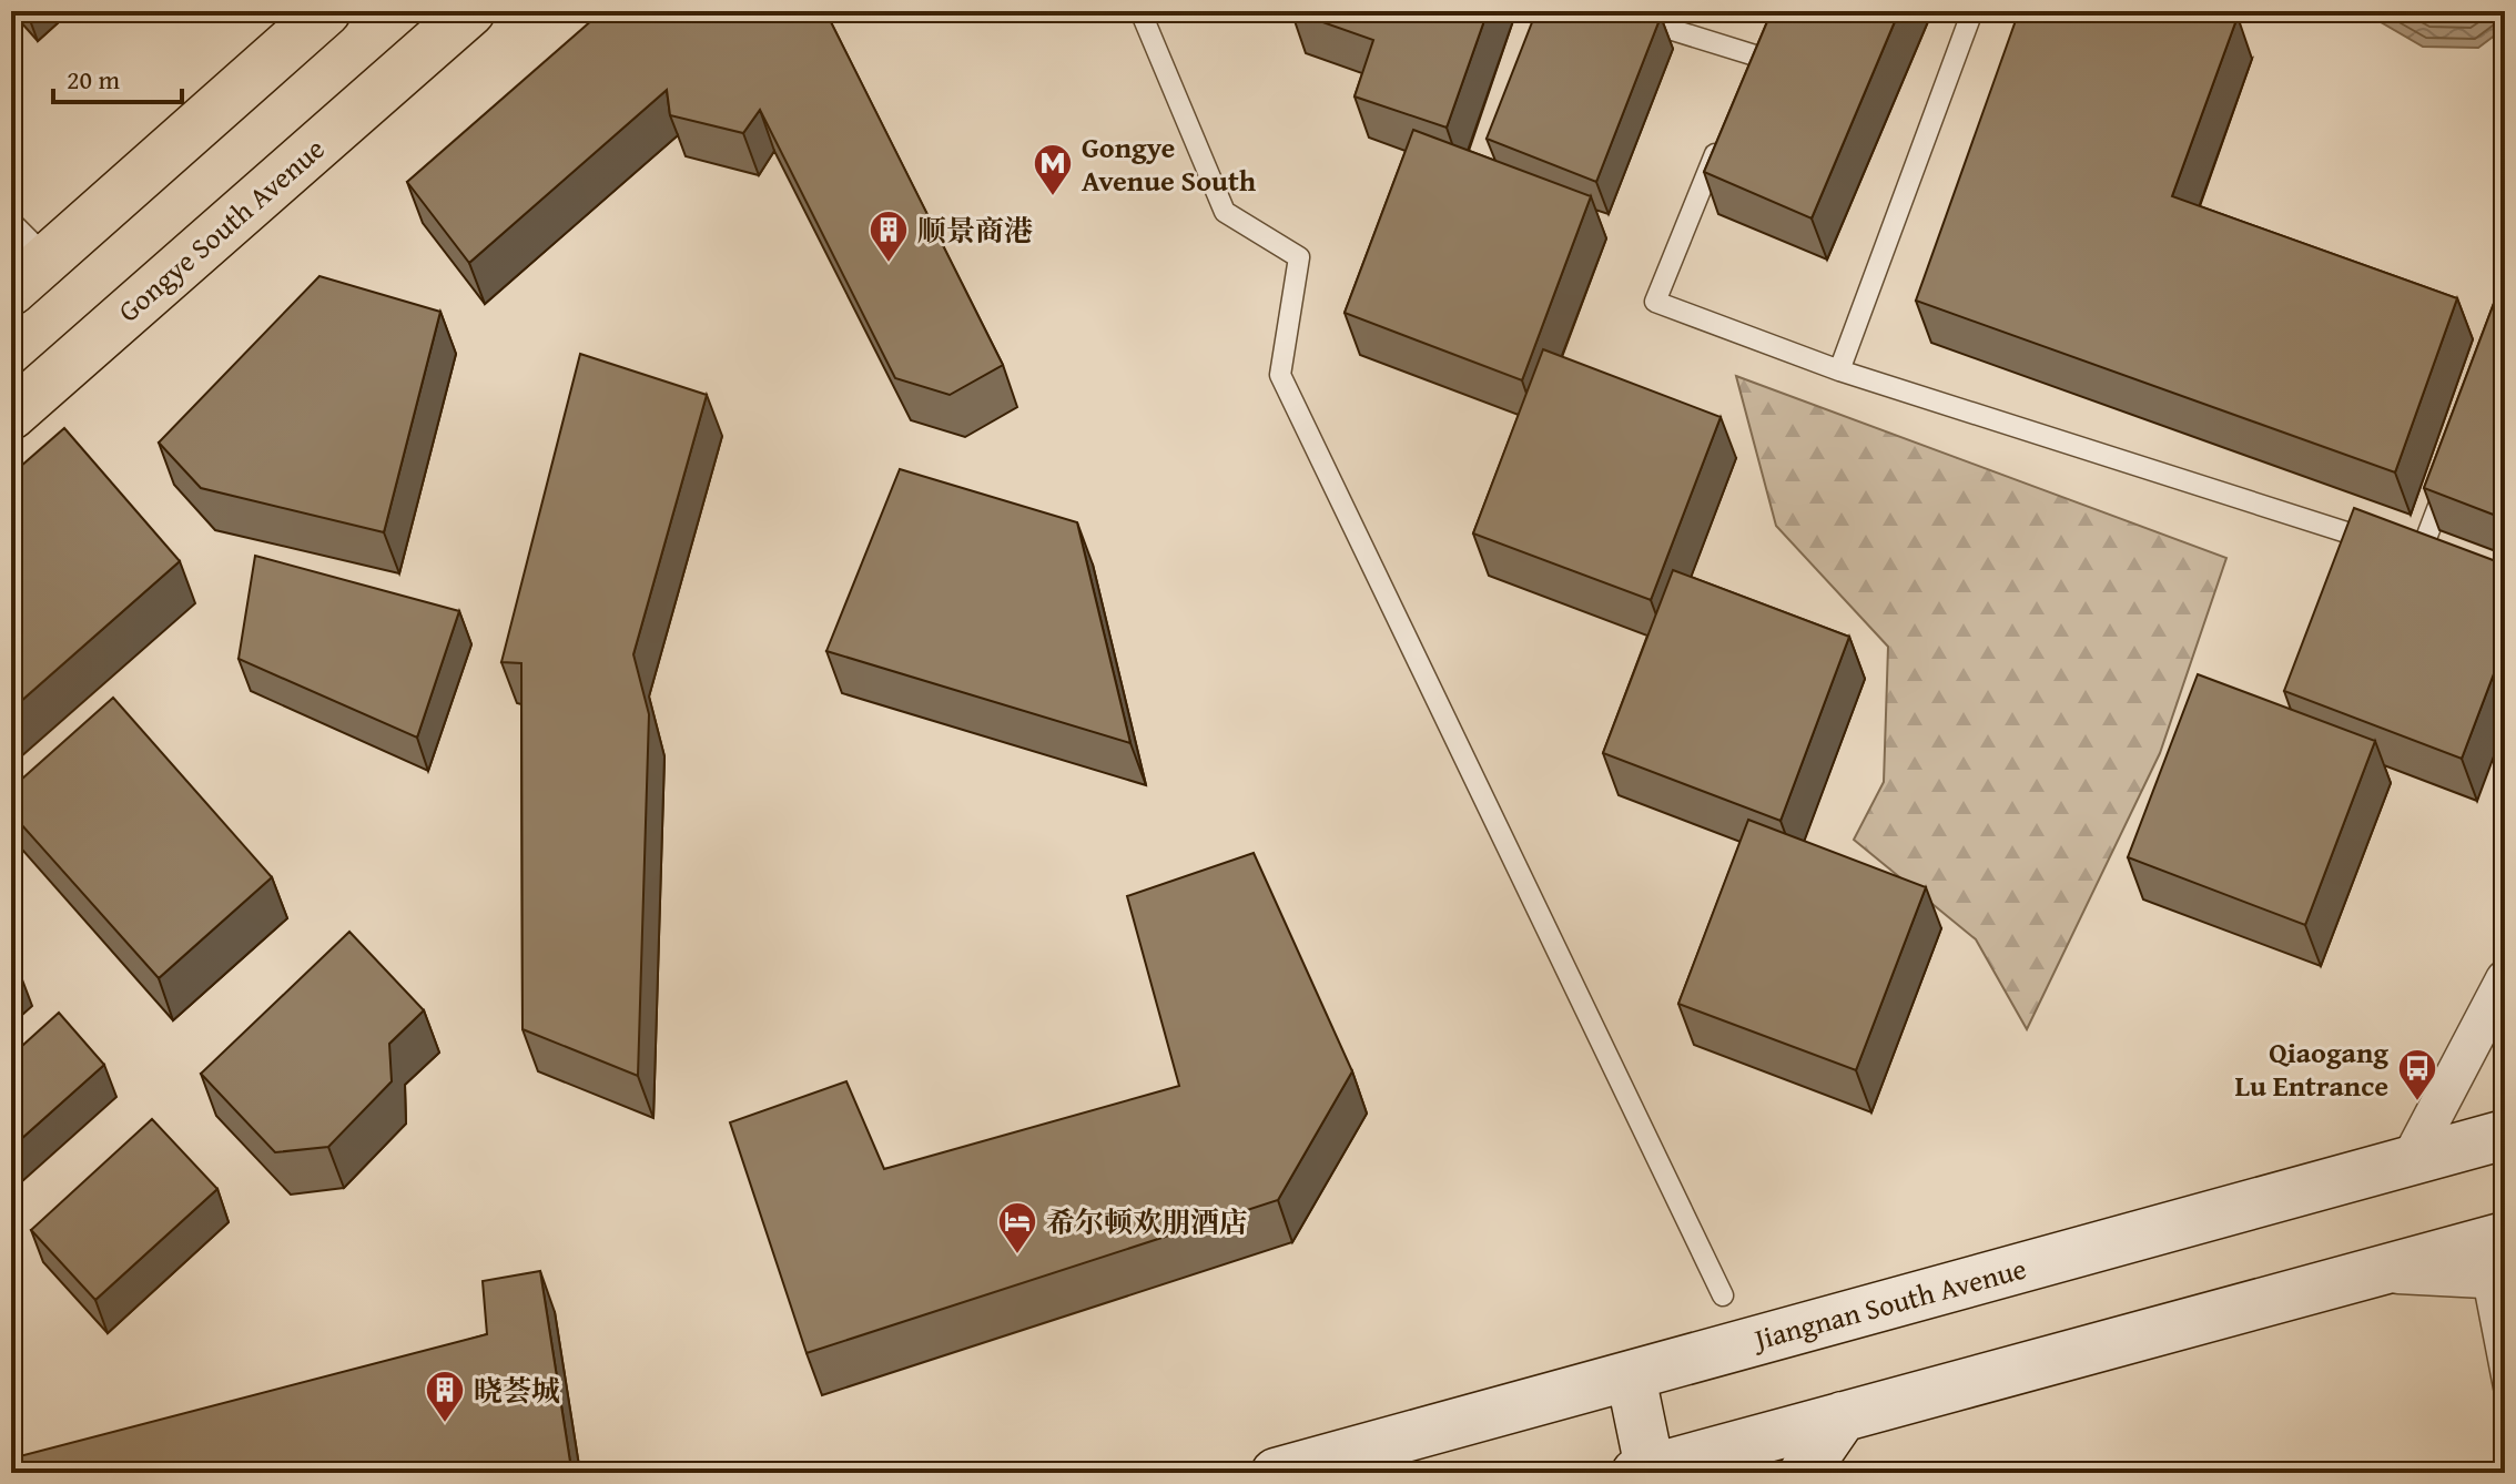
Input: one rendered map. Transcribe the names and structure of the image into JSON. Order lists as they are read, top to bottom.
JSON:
{
  "streets": {
    "main road": ["Gongye South Avenue", "Jiangnan South Avenue"]
  },
  "places": {
    "metro station": ["Gongye Avenue South"],
    "building": ["顺景商港", "晓荟城"],
    "bus stop": ["Qiaogang Lu Entrance"],
    "hotel": ["希尔顿欢朋酒店"]
  },
  "scale_bar": "20 m"
}
